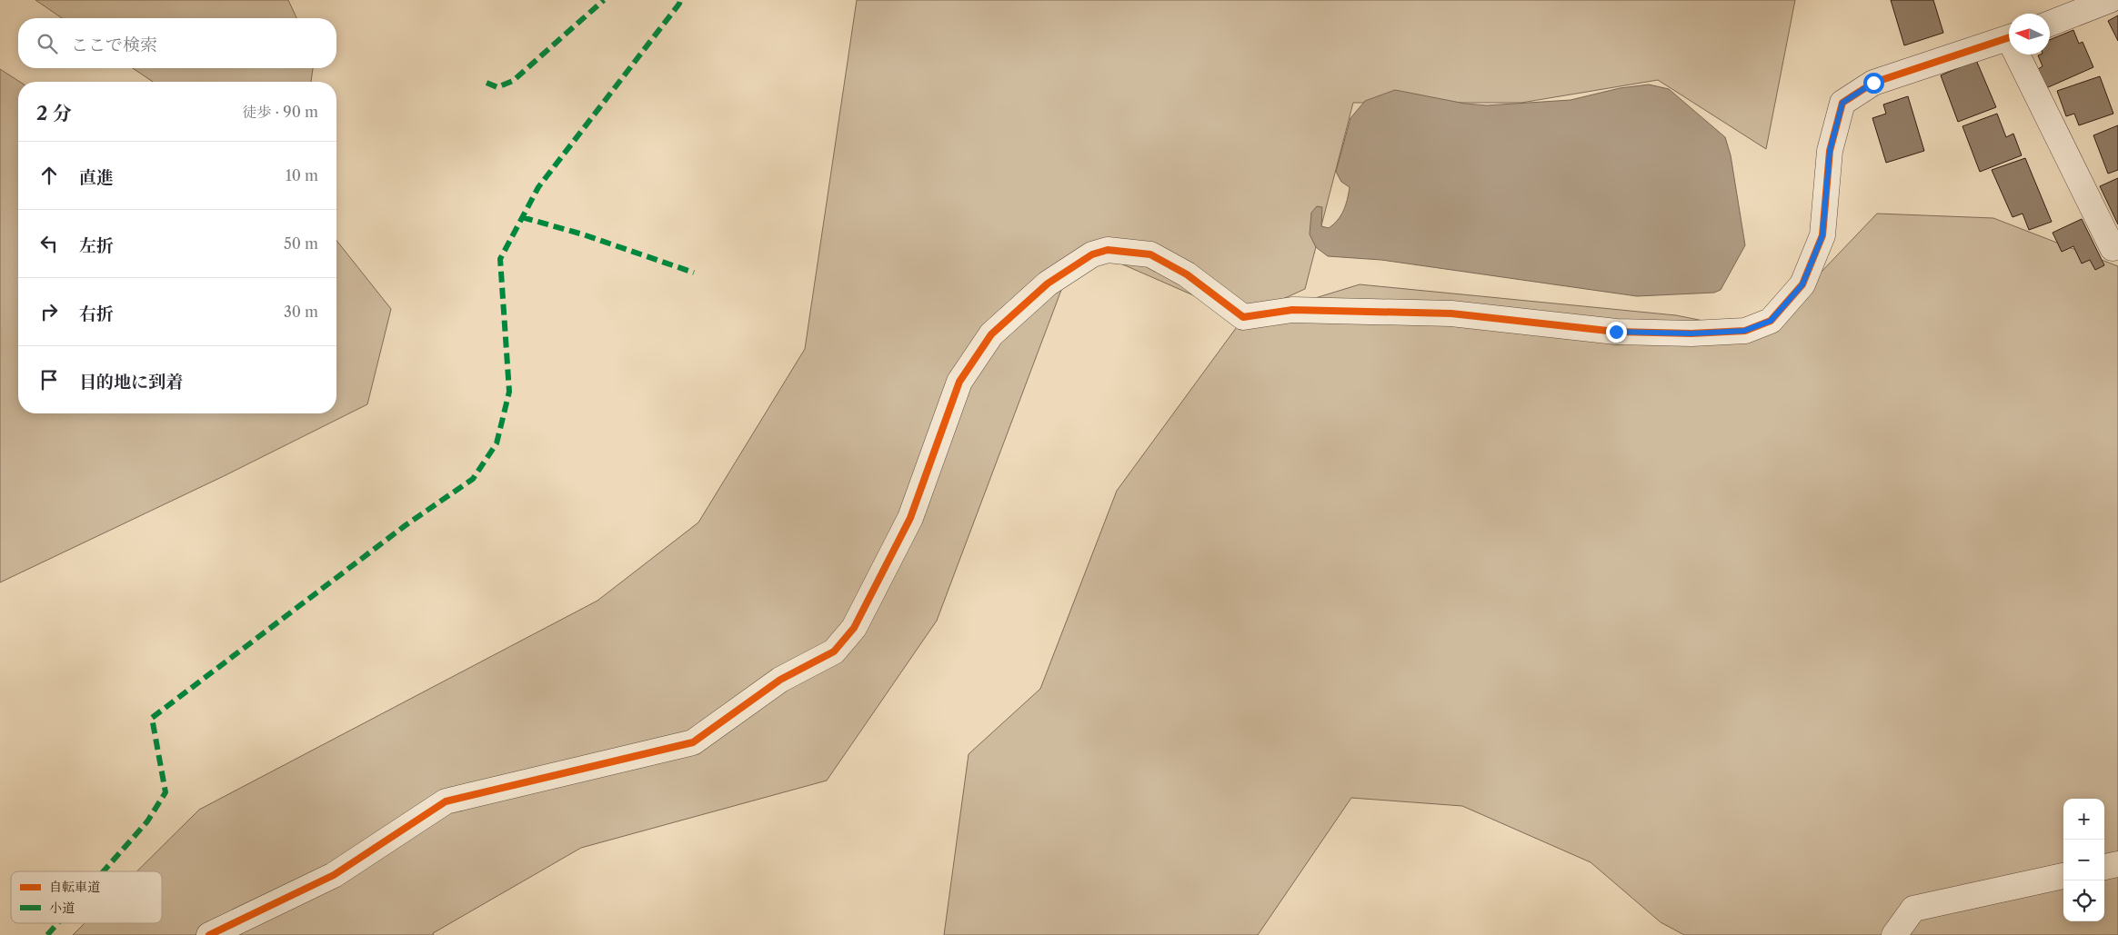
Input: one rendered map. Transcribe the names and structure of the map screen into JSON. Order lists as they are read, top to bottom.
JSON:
{
  "legend": ["自転車道", "小道"],
  "north": "left",
  "page": {
    "search": "ここで検索",
    "heading": ["2 分", "徒歩 · 90 m"],
    "list": [
      ["直進", "10 m"],
      ["左折", "50 m"],
      ["右折", "30 m"],
      "目的地に到着"
    ],
    "map_buttons": ["+", "−"]
  }
}
